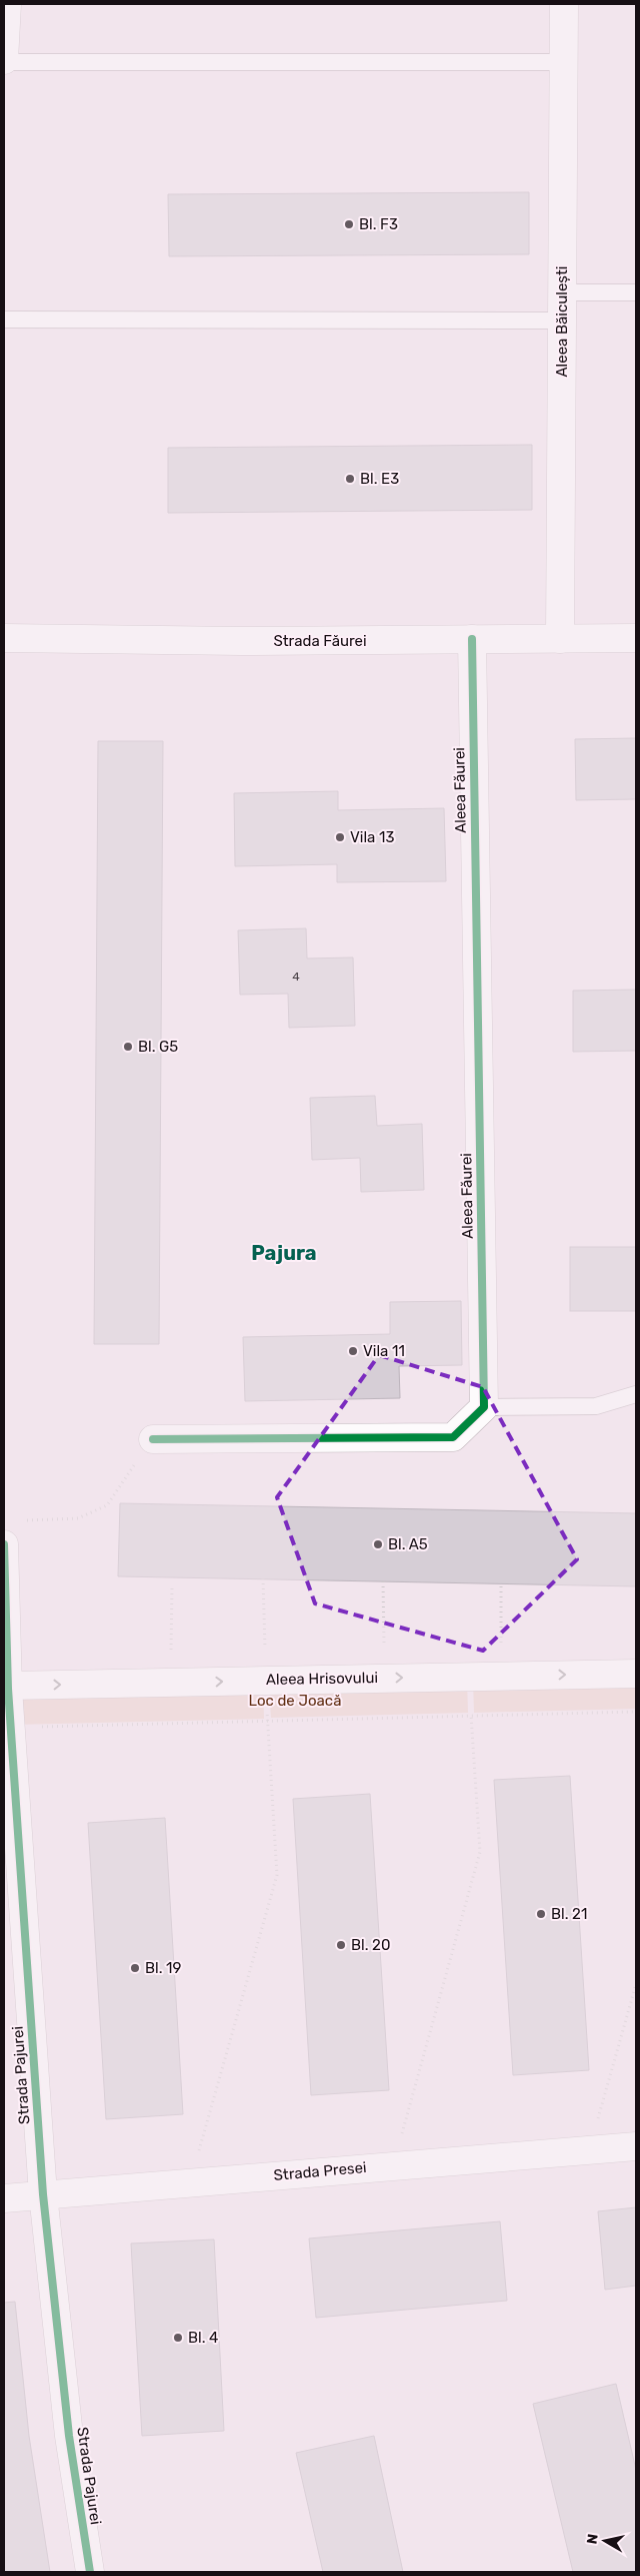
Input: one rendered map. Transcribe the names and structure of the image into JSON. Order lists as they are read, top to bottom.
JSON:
{
  "streets": {
    "street": [
      "Aleea Băiculești",
      "Strada Făurei",
      "Aleea Făurei",
      "Aleea Hrisovului",
      "Strada Pajurei",
      "Strada Presei"
    ]
  },
  "crossings": [
    ["Aleea Băiculești", "Strada Făurei"],
    ["Strada Făurei", "Aleea Făurei"],
    ["Aleea Hrisovului", "Strada Pajurei"],
    ["Strada Pajurei", "Strada Presei"]
  ],
  "districts": ["Pajura"],
  "parks": ["Loc de Joacă"],
  "places": [
    "Bl. F3",
    "Bl. E3",
    "Vila 13",
    "Bl. G5",
    "Vila 11",
    "Bl. A5",
    "Bl. 21",
    "Bl. 20",
    "Bl. 19",
    "Bl. 4"
  ],
  "house_numbers": ["4"],
  "north": "left"
}
